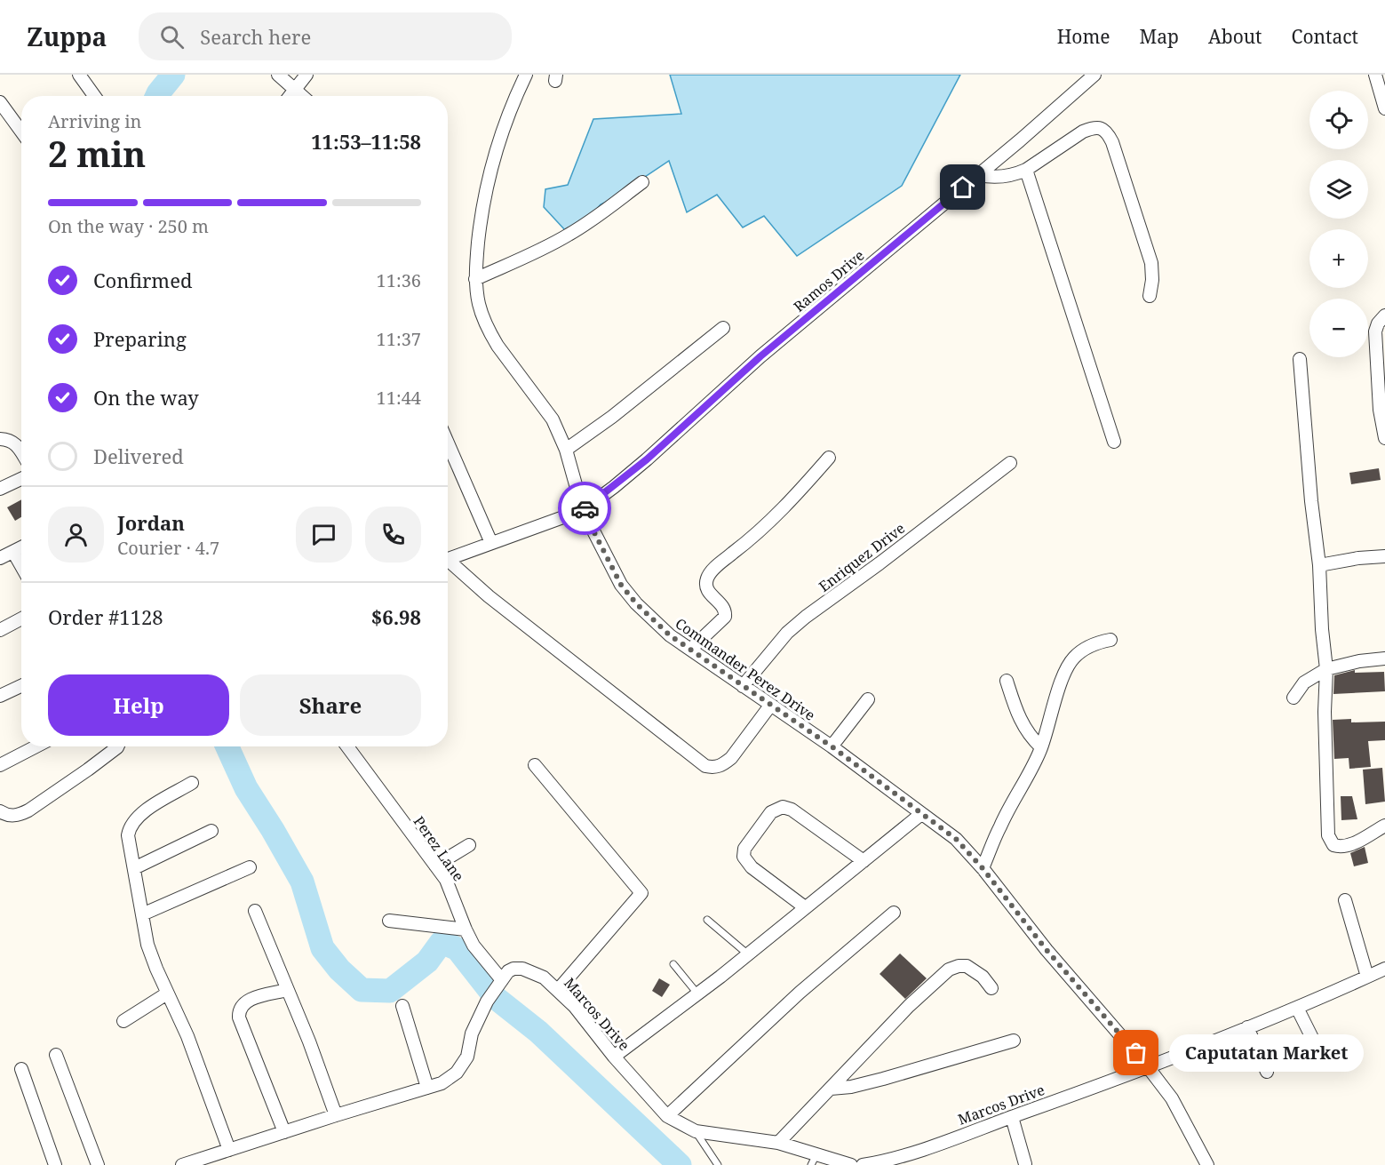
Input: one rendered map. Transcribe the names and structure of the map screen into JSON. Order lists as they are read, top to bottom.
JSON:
{
  "streets": {
    "street": [
      "Ramos Drive",
      "Enriquez Drive",
      "Commander Perez Drive",
      "Perez Lane",
      "Marcos Drive"
    ]
  },
  "crossings": [
    ["Ramos Drive", "Commander Perez Drive"],
    ["Enriquez Drive", "Commander Perez Drive"],
    ["Commander Perez Drive", "Marcos Drive"],
    ["Perez Lane", "Marcos Drive"]
  ],
  "places": ["Caputatan Market"],
  "page": {
    "header": "Zuppa",
    "search": "Search here",
    "nav": [
      "Home",
      "Map",
      "About",
      "Contact"
    ],
    "map_buttons": ["+", "−"],
    "heading": ["2 min", "Arriving in", "11:53–11:58"],
    "panel": [
      "Jordan",
      "Courier · 4.7",
      "Order #1128",
      "$6.98"
    ],
    "bar": "On the way · 250 m",
    "list": [
      ["Confirmed", "11:36"],
      ["Preparing", "11:37"],
      ["On the way", "11:44"],
      "Delivered"
    ],
    "buttons": ["Help", "Share"],
    "bubble": "Caputatan Market"
  }
}
